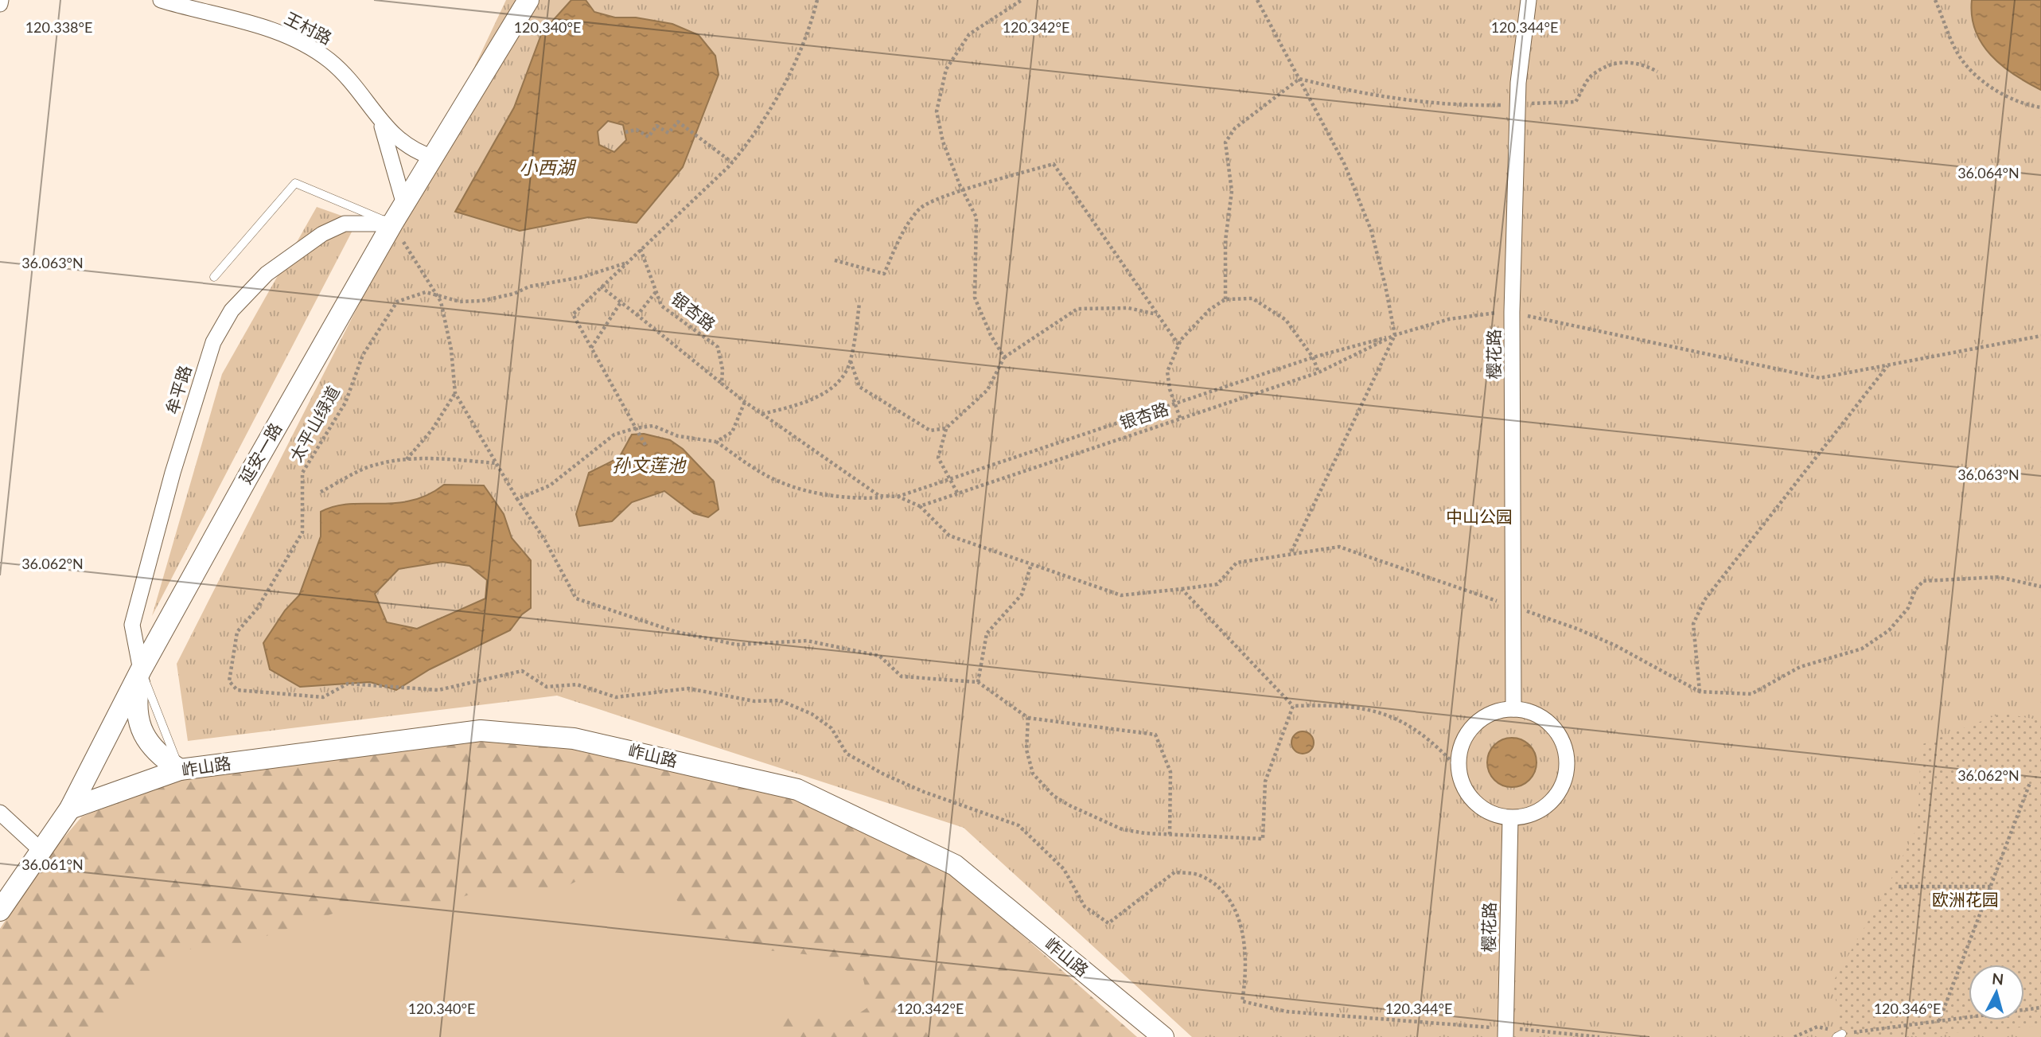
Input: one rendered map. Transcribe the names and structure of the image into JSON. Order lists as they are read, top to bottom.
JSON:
{
  "streets": {
    "street": [
      "王村路",
      "樱花路",
      "牟平路",
      "延安一路",
      "岞山路"
    ],
    "path": ["银杏路", "太平山绿道"]
  },
  "crossings": [
    ["王村路", "延安一路"],
    ["银杏路", "樱花路"],
    ["牟平路", "延安一路"],
    ["延安一路", "岞山路"]
  ],
  "water": ["小西湖", "孙文莲池"],
  "parks": ["中山公园", "欧洲花园"],
  "north": "top",
  "coordinates": [
    "120.338°E",
    "120.340°E",
    "120.342°E",
    "120.344°E",
    "36.064°N",
    "36.063°N",
    "36.062°N",
    "36.061°N",
    "120.346°E"
  ]
}
